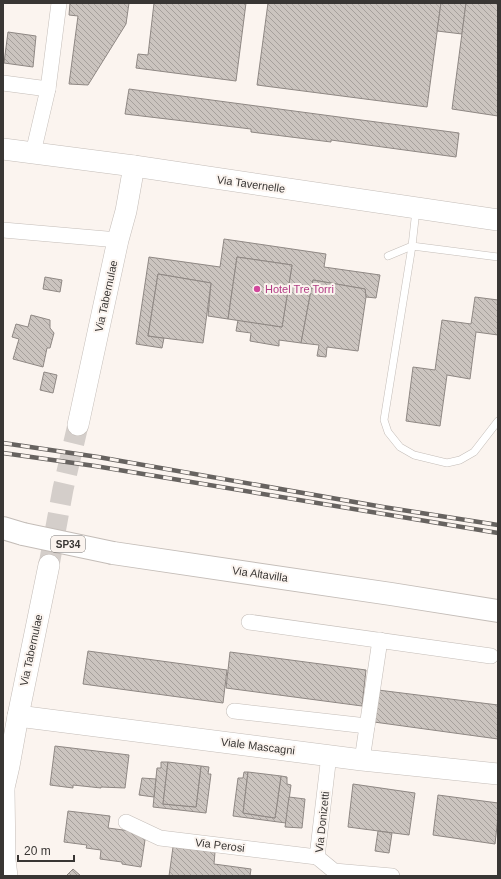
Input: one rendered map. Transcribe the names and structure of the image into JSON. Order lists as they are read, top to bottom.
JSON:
{
  "streets": {
    "main road": ["SP34", "Via Altavilla"],
    "street": [
      "Via Tavernelle",
      "Via Tabernulae",
      "Viale Mascagni",
      "Via Donizetti",
      "Via Perosi"
    ]
  },
  "crossings": [
    ["Via Tavernelle", "Via Tabernulae"],
    ["Via Tabernulae", "Viale Mascagni"],
    ["Viale Mascagni", "Via Donizetti"],
    ["Via Donizetti", "Via Perosi"]
  ],
  "places": ["Hotel Tre Torri"],
  "scale_bar": "20 m"
}
